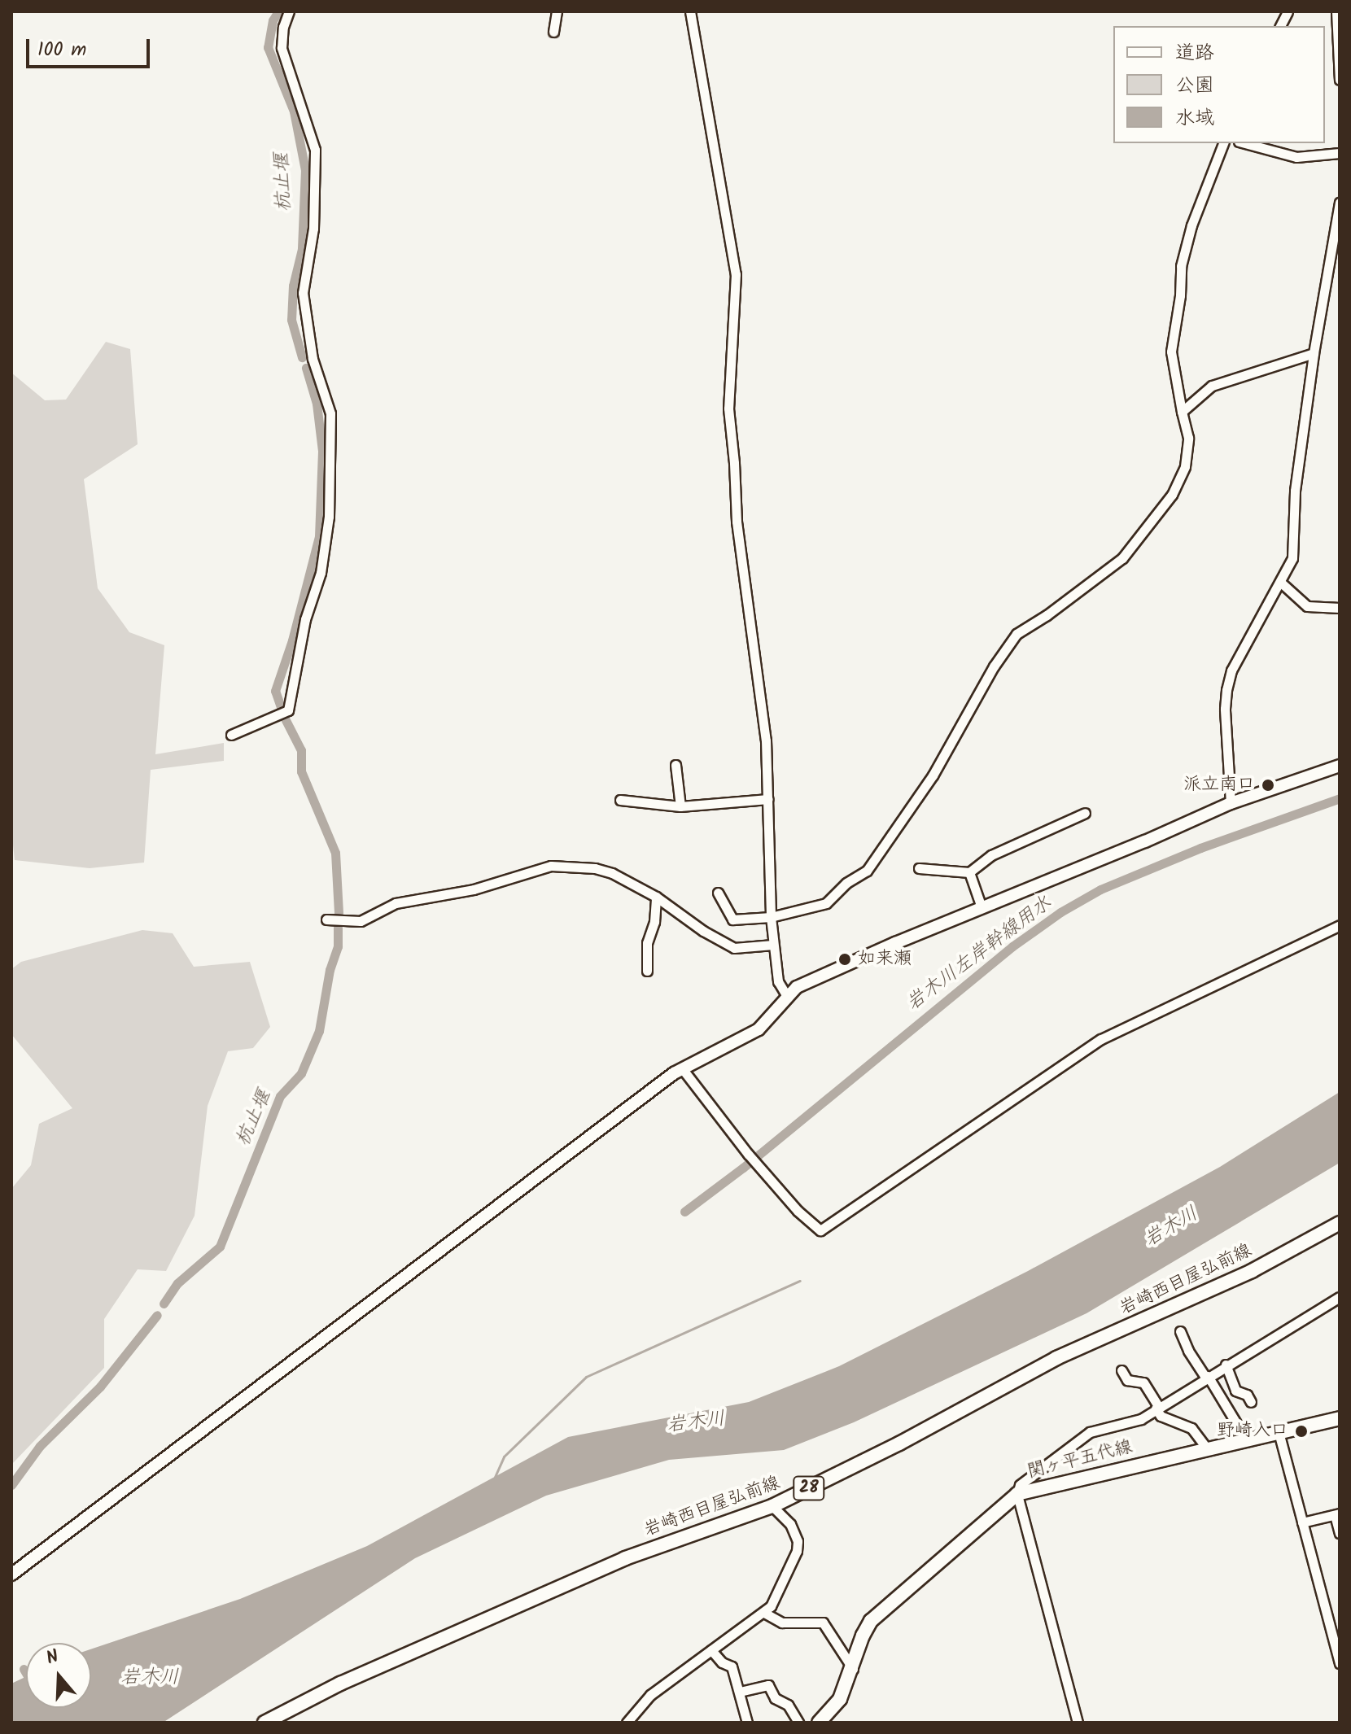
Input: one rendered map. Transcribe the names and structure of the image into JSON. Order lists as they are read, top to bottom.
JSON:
{
  "streets": {
    "main road": ["岩崎西目屋弘前線", "関ヶ平五代線", "28"]
  },
  "water": ["杭止堰", "岩木川左岸幹線用水", "岩木川"],
  "places": ["派立南口", "如来瀬", "野崎入口"],
  "legend": ["道路", "公園", "水域"],
  "scale_bar": "100 m",
  "north": "top"
}
